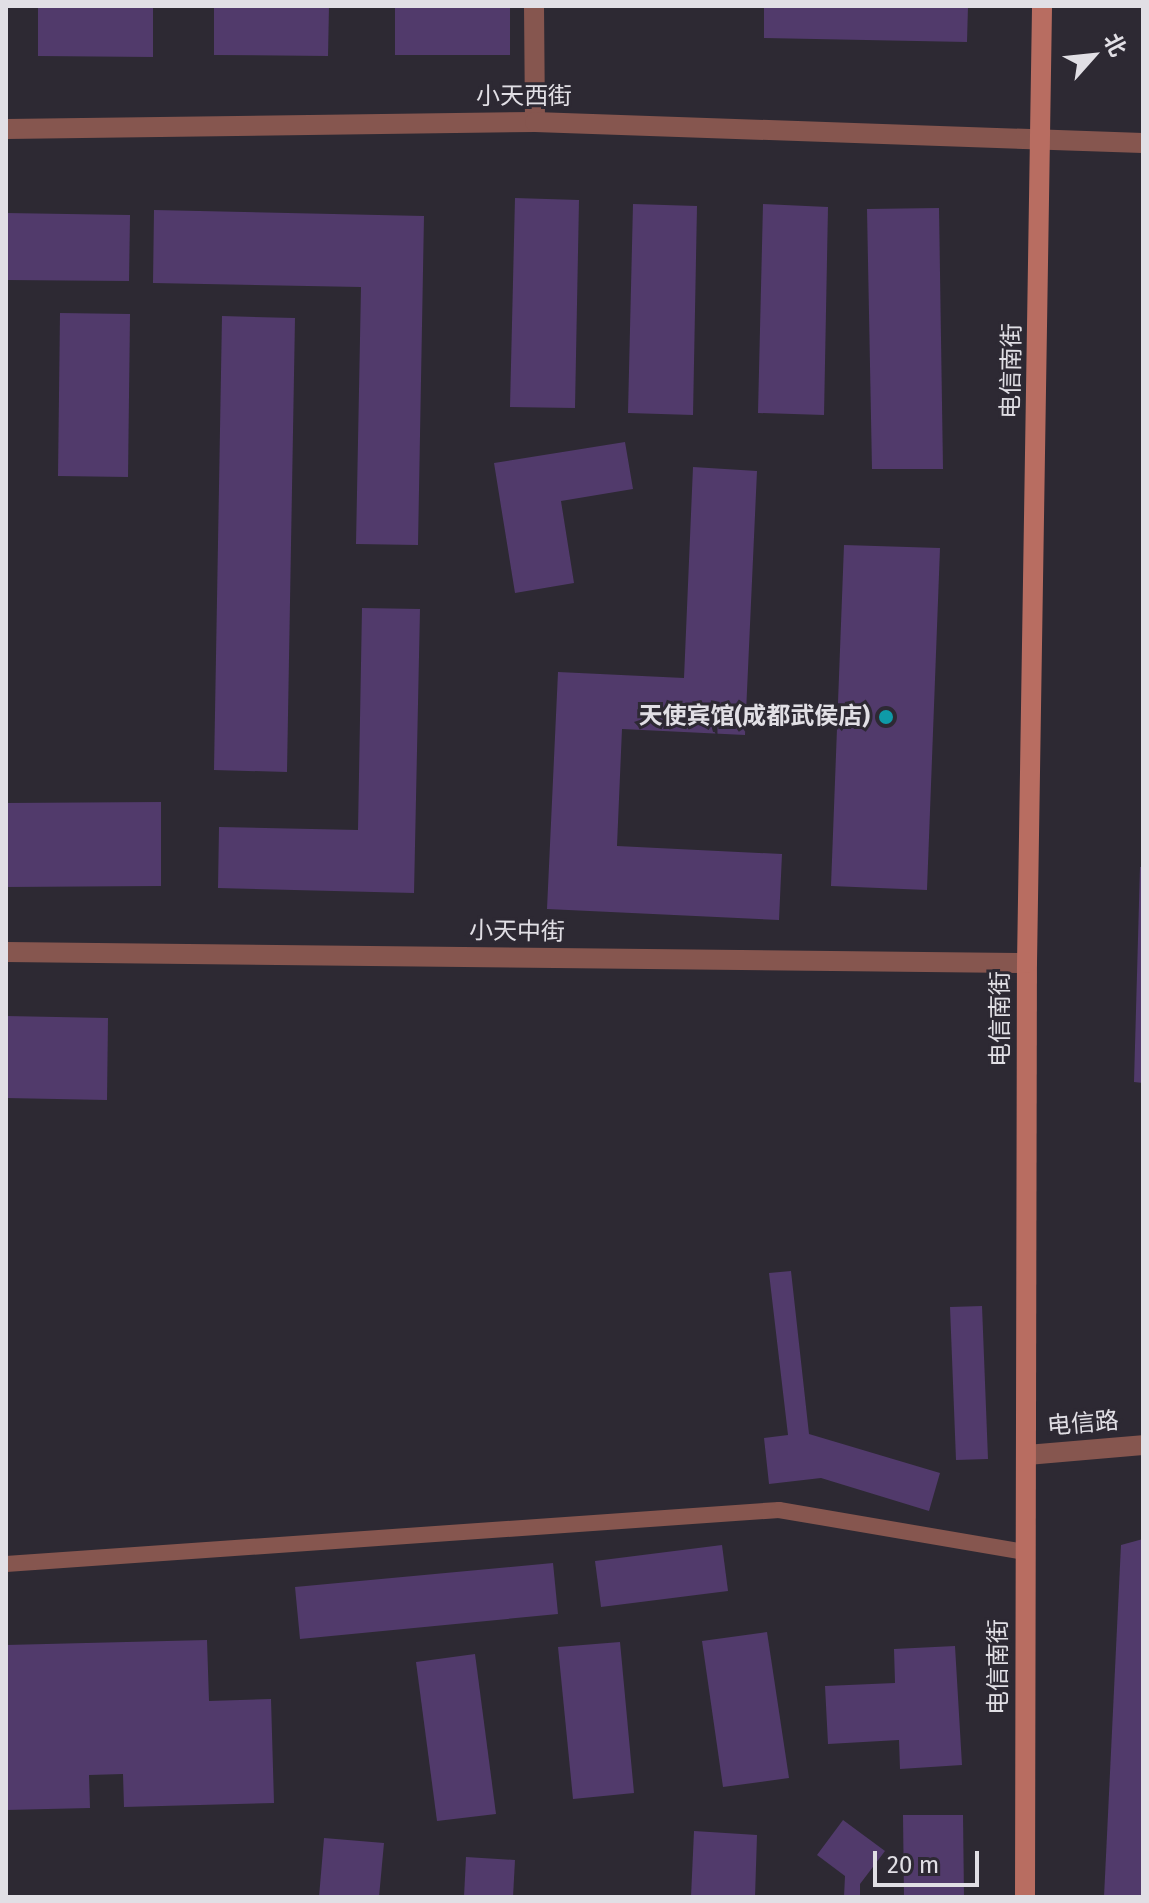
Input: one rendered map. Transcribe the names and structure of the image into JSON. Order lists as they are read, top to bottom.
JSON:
{
  "streets": {
    "street": [
      "小天西街",
      "电信南街",
      "小天中街",
      "电信路"
    ]
  },
  "crossings": [
    ["小天西街", "电信南街"],
    ["电信南街", "小天中街"],
    ["电信南街", "电信路"]
  ],
  "places": ["天使宾馆(成都武侯店)"],
  "scale_bar": "20 m",
  "north": "top right"
}
